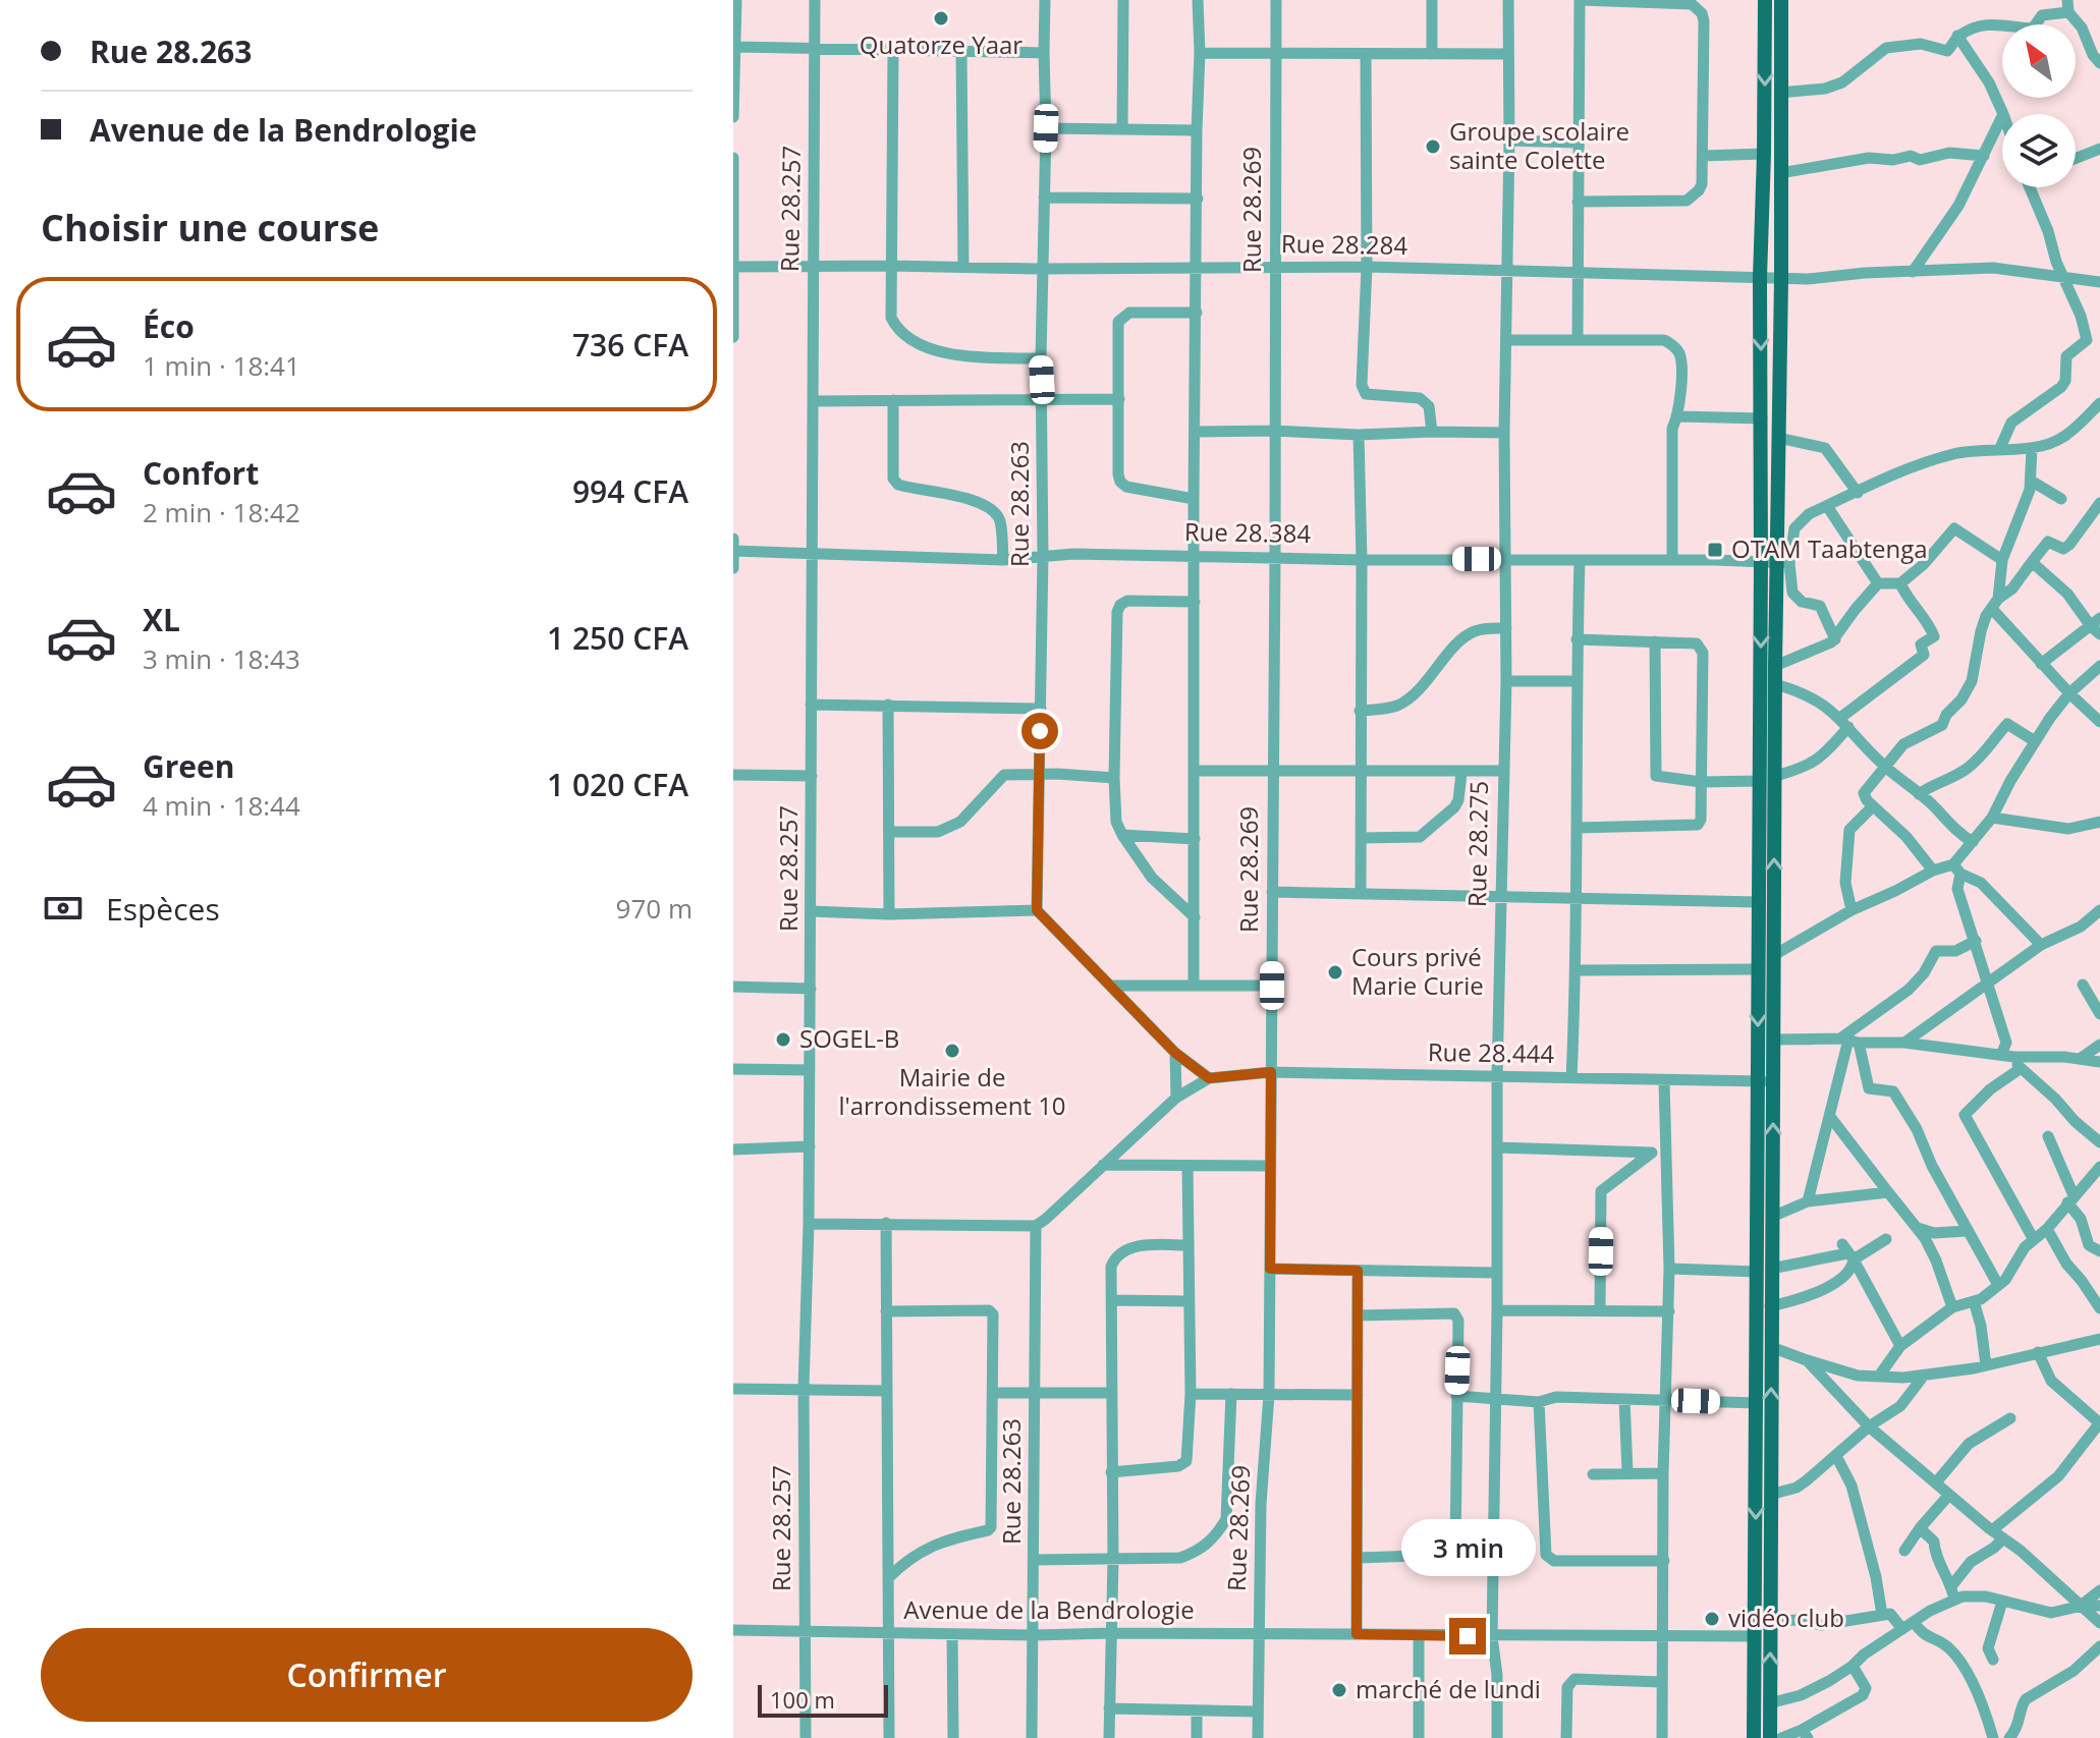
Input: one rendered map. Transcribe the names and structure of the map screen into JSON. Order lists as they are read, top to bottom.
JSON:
{
  "streets": {
    "street": [
      "Rue 28.257",
      "Rue 28.269",
      "Rue 28.284",
      "Rue 28.263",
      "Rue 28.384",
      "Rue 28.275",
      "Rue 28.444",
      "Avenue de la Bendrologie"
    ]
  },
  "crossings": [
    ["Rue 28.257", "Rue 28.284"],
    ["Rue 28.257", "Rue 28.384"],
    ["Rue 28.257", "Avenue de la Bendrologie"],
    ["Rue 28.269", "Rue 28.284"],
    ["Rue 28.269", "Rue 28.384"],
    ["Rue 28.269", "Rue 28.444"],
    ["Rue 28.269", "Avenue de la Bendrologie"],
    ["Rue 28.284", "Rue 28.263"],
    ["Rue 28.284", "Rue 28.275"],
    ["Rue 28.263", "Rue 28.384"],
    ["Rue 28.263", "Avenue de la Bendrologie"],
    ["Rue 28.384", "Rue 28.275"],
    ["Rue 28.275", "Rue 28.444"],
    ["Rue 28.275", "Avenue de la Bendrologie"]
  ],
  "places": {
    "other": [
      "Quatorze Yaar",
      "Groupe scolaire sainte Colette",
      "Cours privé Marie Curie",
      "SOGEL-B",
      "Mairie de l'arrondissement 10",
      "vidéo club",
      "marché de lundi"
    ],
    "transit": ["OTAM Taabtenga"]
  },
  "scale_bar": "100 m",
  "north": "top left",
  "page": {
    "banner": ["Rue 28.263", "Avenue de la Bendrologie"],
    "heading": "Choisir une course",
    "list": [
      {
        "name": "Éco",
        "note": "1 min · 18:41",
        "value": "736 CFA"
      },
      {
        "name": "Confort",
        "note": "2 min · 18:42",
        "value": "994 CFA"
      },
      {
        "name": "XL",
        "note": "3 min · 18:43",
        "value": "1 250 CFA"
      },
      {
        "name": "Green",
        "note": "4 min · 18:44",
        "value": "1 020 CFA"
      }
    ],
    "pay": ["Espèces", "970 m"],
    "bubble": "3 min",
    "buttons": "Confirmer",
    "scale": "100 m"
  }
}
